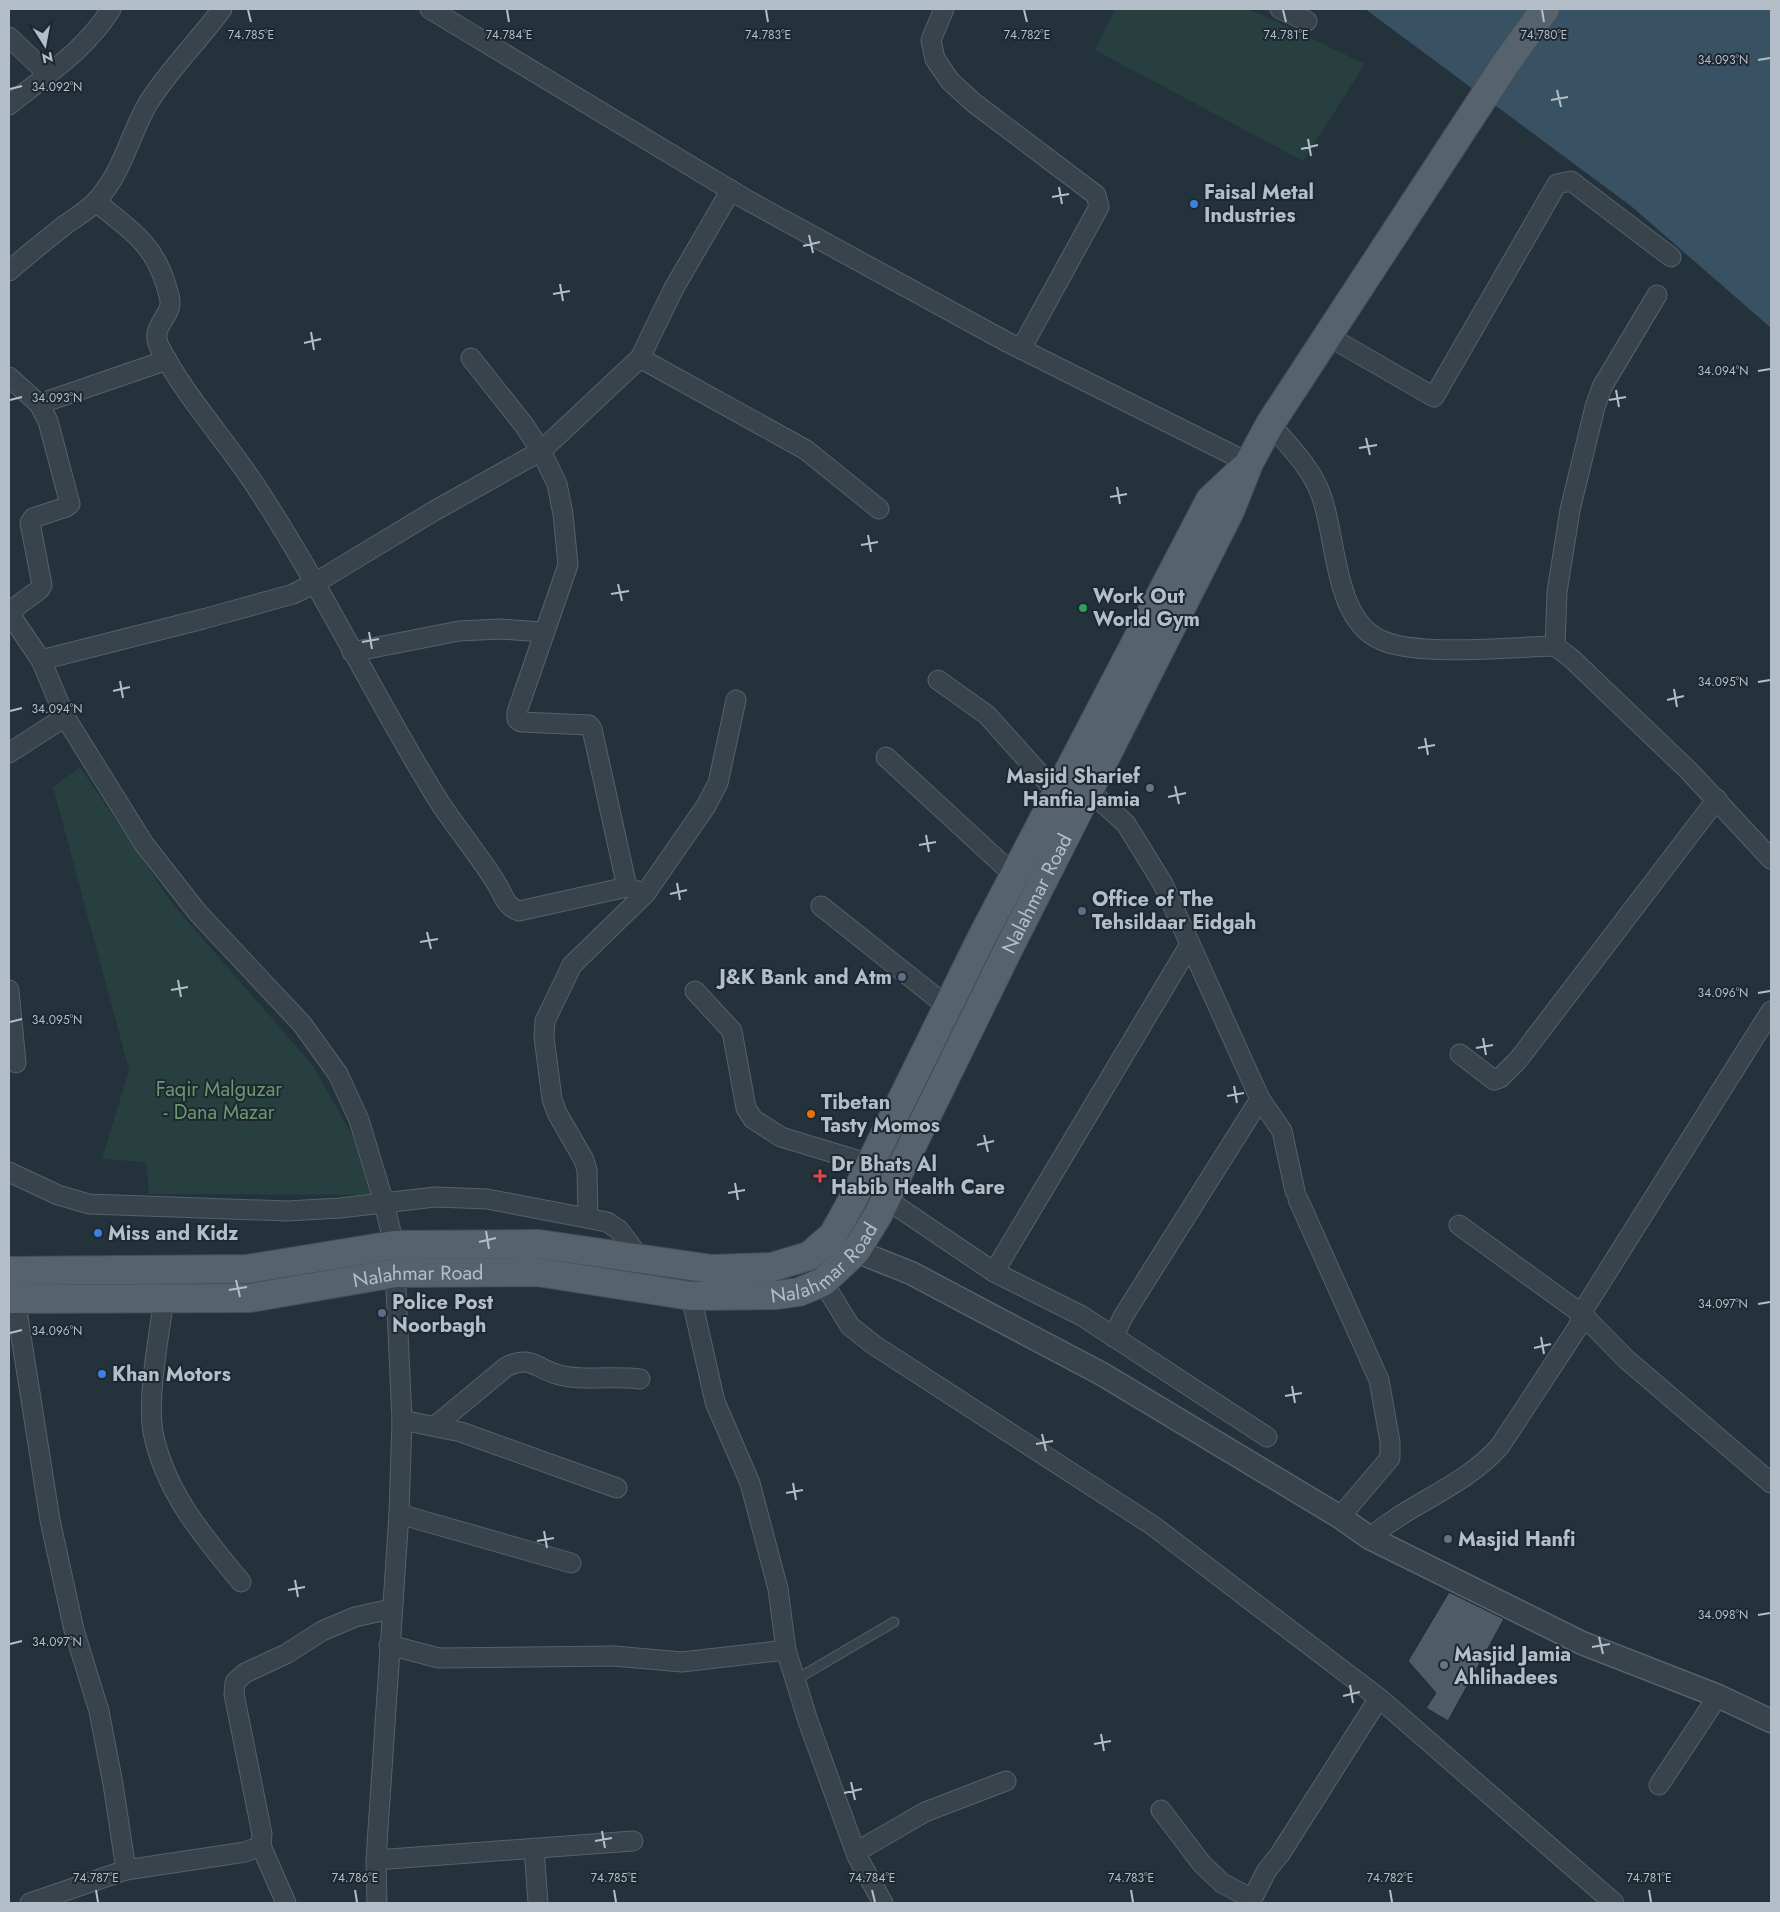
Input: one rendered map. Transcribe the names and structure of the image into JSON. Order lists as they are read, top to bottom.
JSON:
{
  "streets": {
    "main road": ["Nalahmar Road"]
  },
  "parks": ["Faqir Malguzar - Dana Mazar"],
  "places": {
    "other": [
      "Faisal Metal Industries",
      "Work Out World Gym",
      "Masjid Sharief Hanfia Jamia",
      "Office of The Tehsildaar Eidgah",
      "J&K Bank and Atm",
      "Tibetan Tasty Momos",
      "Miss and Kidz",
      "Police Post Noorbagh",
      "Khan Motors",
      "Masjid Hanfi",
      "Masjid Jamia Ahlihadees"
    ],
    "health": ["Dr Bhats Al Habib Health Care"]
  },
  "north": "bottom",
  "coordinates": [
    "74.785°E",
    "74.784°E",
    "74.783°E",
    "74.782°E",
    "74.781°E",
    "74.780°E",
    "34.093°N",
    "34.092°N",
    "34.094°N",
    "34.095°N",
    "34.096°N",
    "34.097°N",
    "34.098°N",
    "74.787°E",
    "74.786°E"
  ]
}
